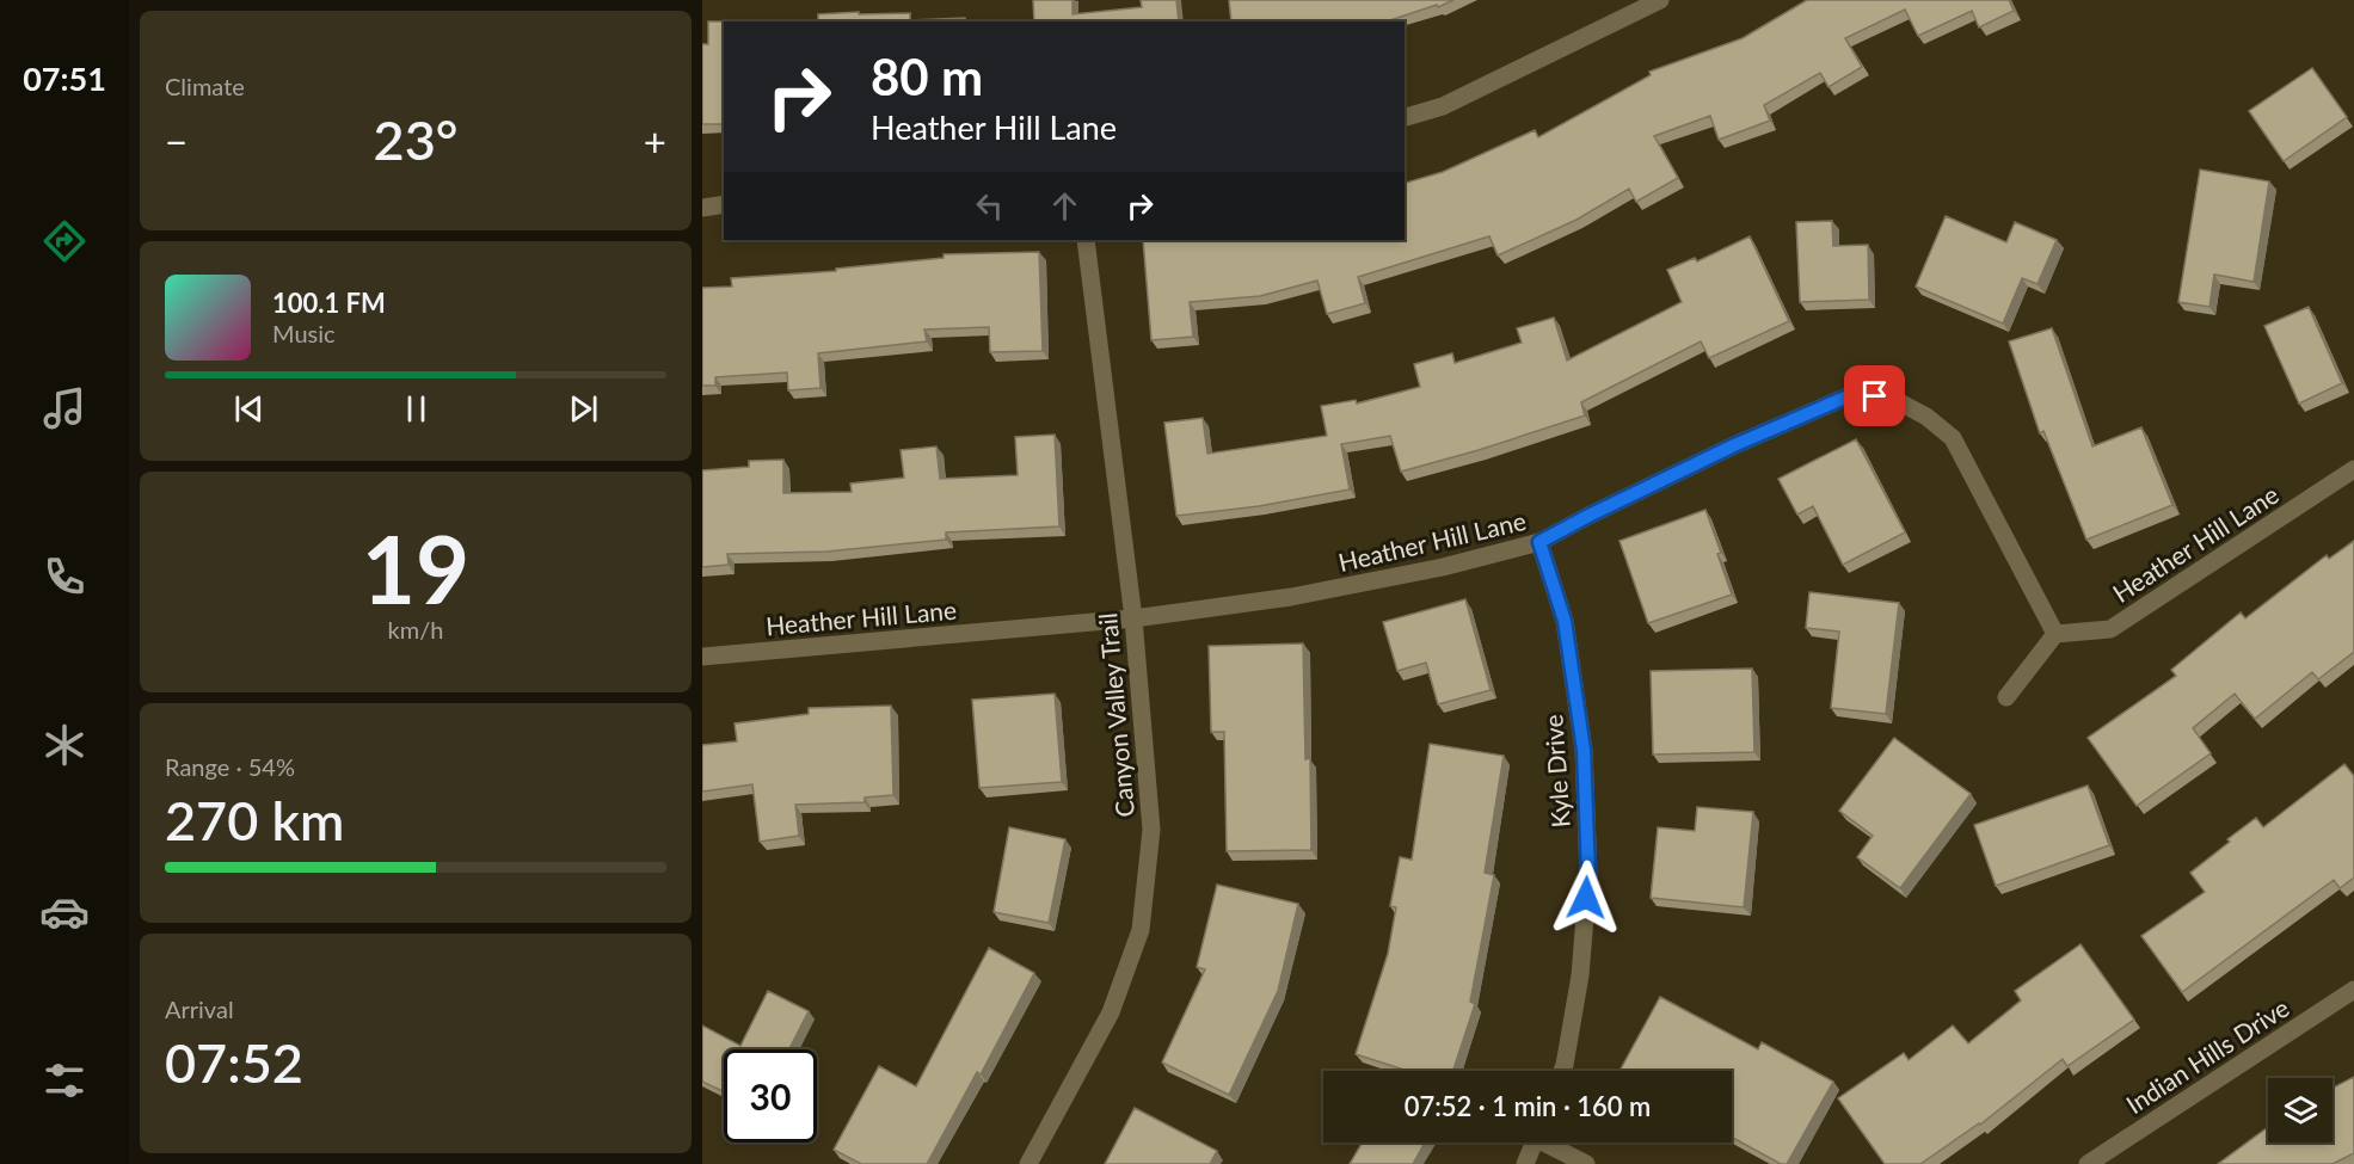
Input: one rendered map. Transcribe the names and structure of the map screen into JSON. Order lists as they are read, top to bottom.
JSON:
{
  "streets": {
    "street": [
      "Heather Hill Lane",
      "Canyon Valley Trail",
      "Kyle Drive",
      "Indian Hills Drive"
    ]
  },
  "crossings": [
    ["Heather Hill Lane", "Canyon Valley Trail"],
    ["Heather Hill Lane", "Kyle Drive"]
  ],
  "page": {
    "tabs": "07:51",
    "tile": [
      "Climate",
      ["19", "km/h"],
      ["Range · 54%", "270 km"],
      ["Arrival", "07:52"]
    ],
    "turn": ["80 m", "Heather Hill Lane"],
    "heat": ["−", "23°", "+"],
    "song": ["100.1 FM", "Music"],
    "limit": "30",
    "trip": "07:52 · 1 min · 160 m"
  }
}
